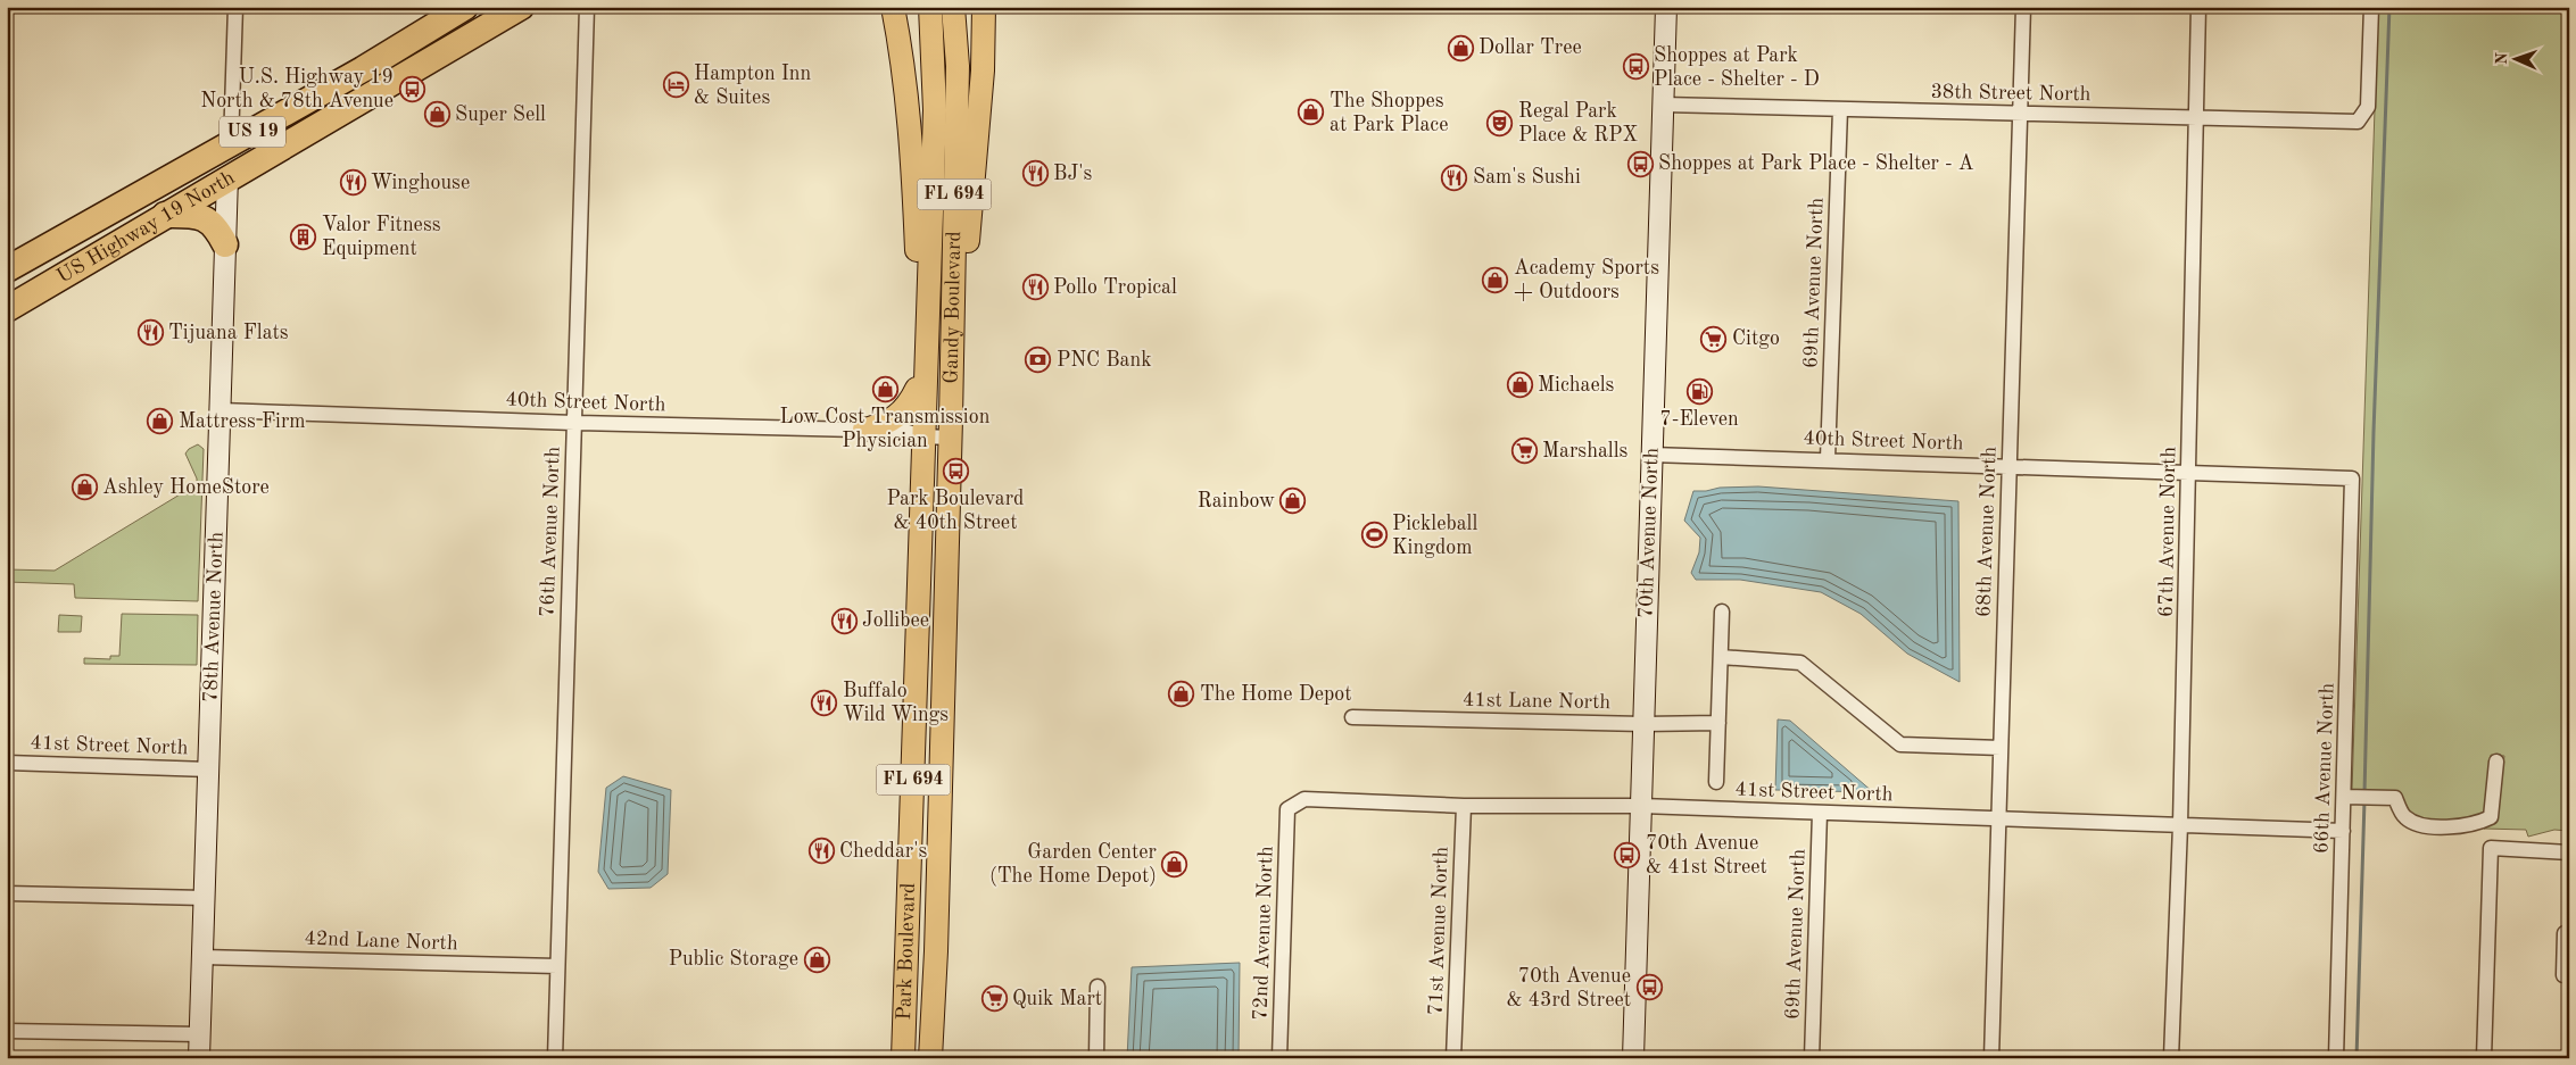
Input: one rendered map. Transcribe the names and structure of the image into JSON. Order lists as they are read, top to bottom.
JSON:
{
  "streets": {
    "highway": ["US 19", "US Highway 19 North"],
    "main road": ["FL 694", "Gandy Boulevard", "Park Boulevard"],
    "street": [
      "38th Street North",
      "69th Avenue North",
      "40th Street North",
      "76th Avenue North",
      "68th Avenue North",
      "67th Avenue North",
      "70th Avenue North",
      "78th Avenue North",
      "41st Lane North",
      "41st Street North",
      "66th Avenue North",
      "71st Avenue North",
      "72nd Avenue North",
      "42nd Lane North"
    ]
  },
  "crossings": [
    ["38th Street North", "69th Avenue North"],
    ["38th Street North", "68th Avenue North"],
    ["38th Street North", "67th Avenue North"],
    ["38th Street North", "70th Avenue North"],
    ["US Highway 19 North", "78th Avenue North"],
    ["69th Avenue North", "40th Street North"],
    ["69th Avenue North", "41st Street North"],
    ["Gandy Boulevard", "40th Street North"],
    ["Gandy Boulevard", "Park Boulevard"],
    ["40th Street North", "76th Avenue North"],
    ["40th Street North", "68th Avenue North"],
    ["40th Street North", "67th Avenue North"],
    ["40th Street North", "70th Avenue North"],
    ["40th Street North", "78th Avenue North"],
    ["40th Street North", "66th Avenue North"],
    ["40th Street North", "Park Boulevard"],
    ["76th Avenue North", "42nd Lane North"],
    ["68th Avenue North", "41st Street North"],
    ["67th Avenue North", "41st Street North"],
    ["70th Avenue North", "41st Lane North"],
    ["70th Avenue North", "41st Street North"],
    ["78th Avenue North", "41st Street North"],
    ["78th Avenue North", "42nd Lane North"],
    ["41st Street North", "66th Avenue North"],
    ["41st Street North", "71st Avenue North"],
    ["41st Street North", "72nd Avenue North"]
  ],
  "places": {
    "shop": [
      "Dollar Tree",
      "The Shoppes at Park Place",
      "Super Sell",
      "Academy Sports + Outdoors",
      "Michaels",
      "Low Cost Transmission Physician",
      "Mattress Firm",
      "Ashley HomeStore",
      "Rainbow",
      "The Home Depot",
      "Garden Center (The Home Depot)",
      "Public Storage"
    ],
    "bus stop": [
      "Shoppes at Park Place - Shelter - D",
      "U.S. Highway 19 North & 78th Avenue",
      "Shoppes at Park Place - Shelter - A",
      "Park Boulevard & 40th Street",
      "70th Avenue & 41st Street",
      "70th Avenue & 43rd Street"
    ],
    "hotel": ["Hampton Inn & Suites"],
    "theatre": ["Regal Park Place & RPX"],
    "restaurant": [
      "BJ's",
      "Sam's Sushi",
      "Winghouse",
      "Pollo Tropical",
      "Tijuana Flats",
      "Jollibee",
      "Buffalo Wild Wings",
      "Cheddar's"
    ],
    "building": ["Valor Fitness Equipment"],
    "supermarket": ["Citgo", "Marshalls", "Quik Mart"],
    "bank": ["PNC Bank"],
    "fuel station": ["7-Eleven"],
    "sports": ["Pickleball Kingdom"]
  },
  "north": "left"
}
